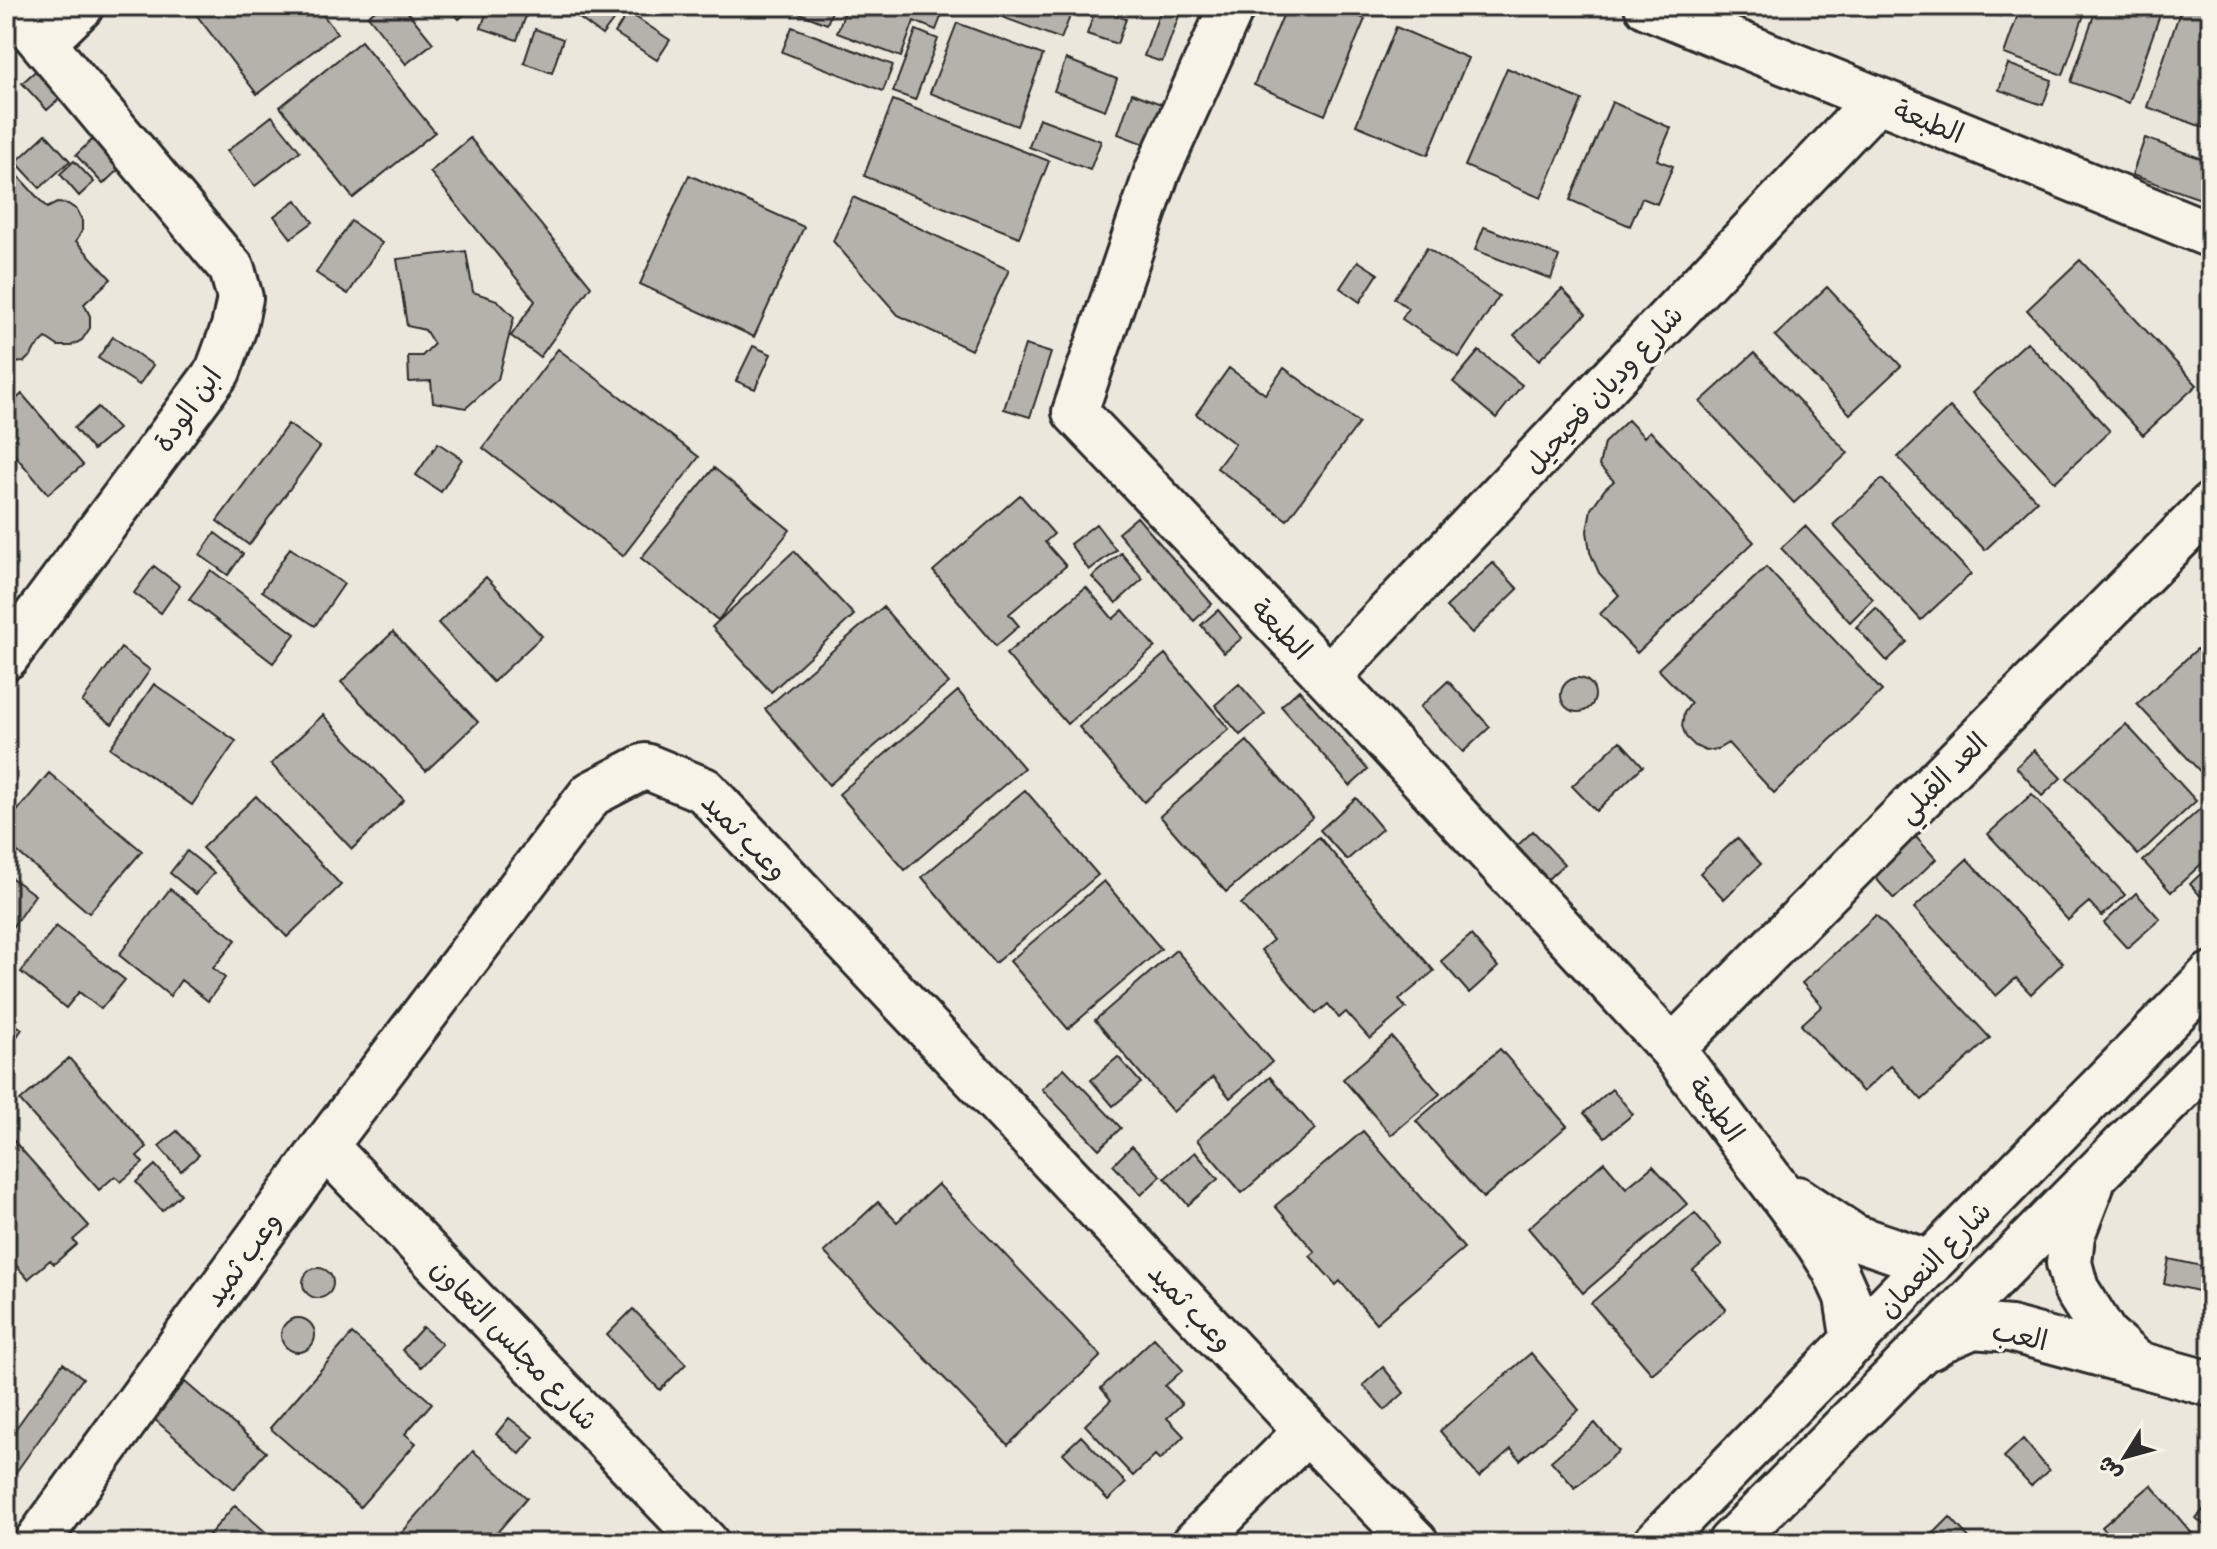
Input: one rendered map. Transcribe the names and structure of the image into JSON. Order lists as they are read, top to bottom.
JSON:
{
  "streets": {
    "street": [
      "الطبعة",
      "شارع وديان فحيحيل",
      "ابن الودة",
      "العد القبلي",
      "وعب ثميد",
      "شارع النعمان",
      "العب",
      "شارع مجلس التعاون"
    ]
  },
  "crossings": [
    ["الطبعة", "شارع وديان فحيحيل"],
    ["الطبعة", "العد القبلي"],
    ["الطبعة", "شارع النعمان"],
    ["وعب ثميد", "شارع مجلس التعاون"],
    ["شارع النعمان", "العب"]
  ],
  "north": "bottom left"
}
